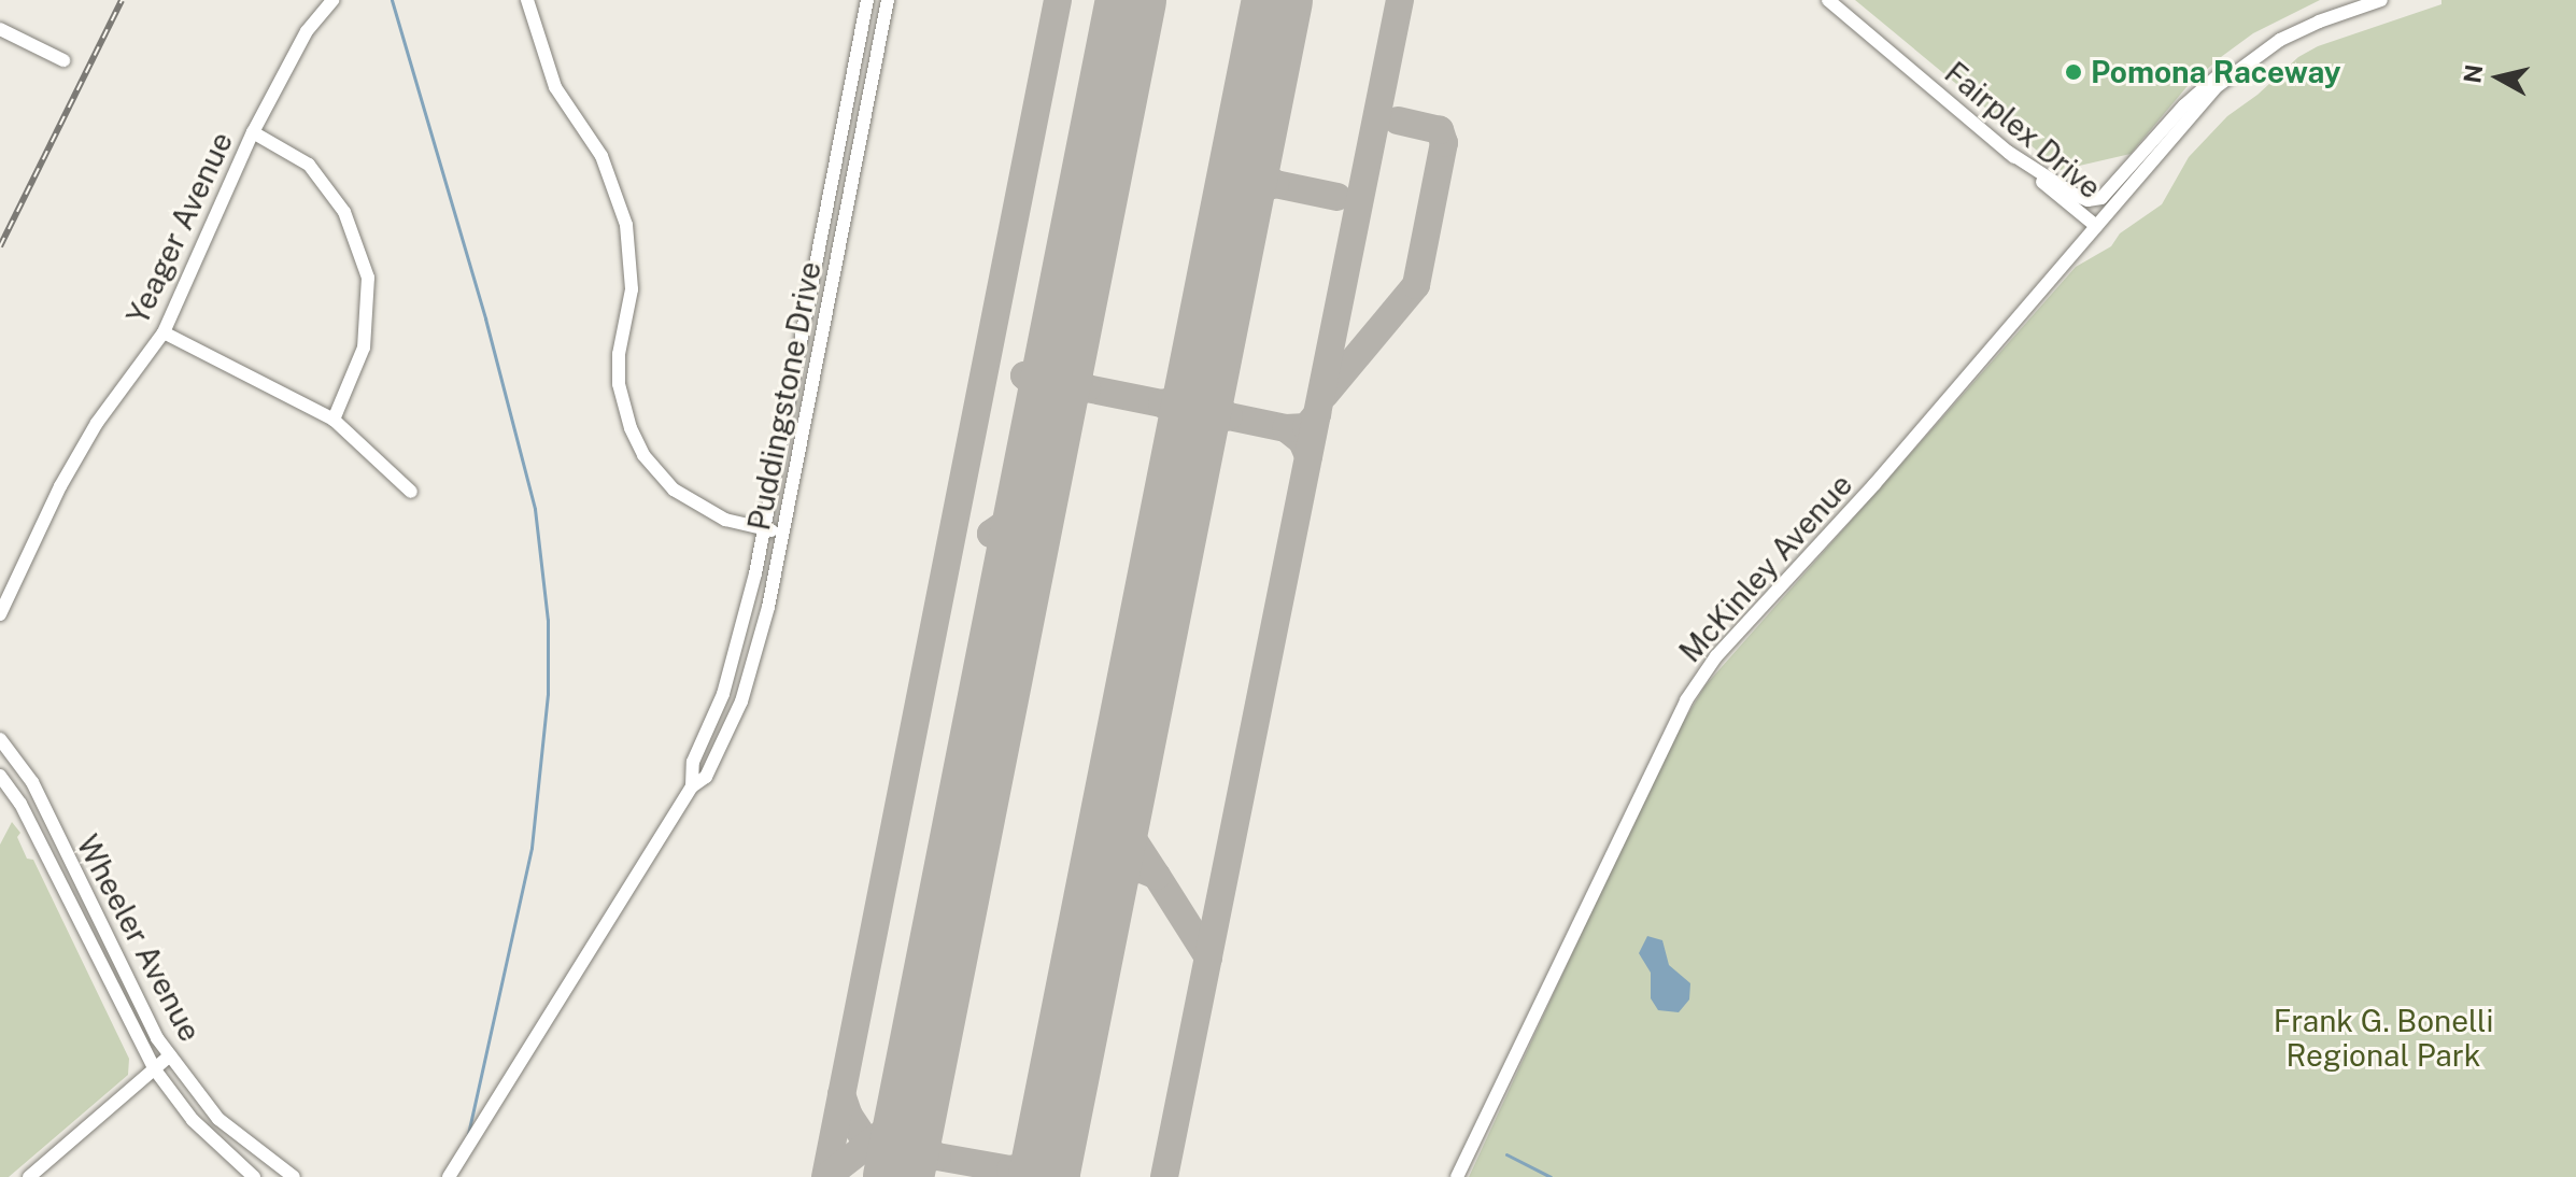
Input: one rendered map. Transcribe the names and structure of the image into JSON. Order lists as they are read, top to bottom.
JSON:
{
  "streets": {
    "street": [
      "Fairplex Drive",
      "Yeager Avenue",
      "Puddingstone Drive",
      "McKinley Avenue",
      "Wheeler Avenue"
    ]
  },
  "crossings": [
    ["Fairplex Drive", "McKinley Avenue"]
  ],
  "parks": ["Frank G. Bonelli Regional Park"],
  "places": ["Pomona Raceway"],
  "north": "left"
}
